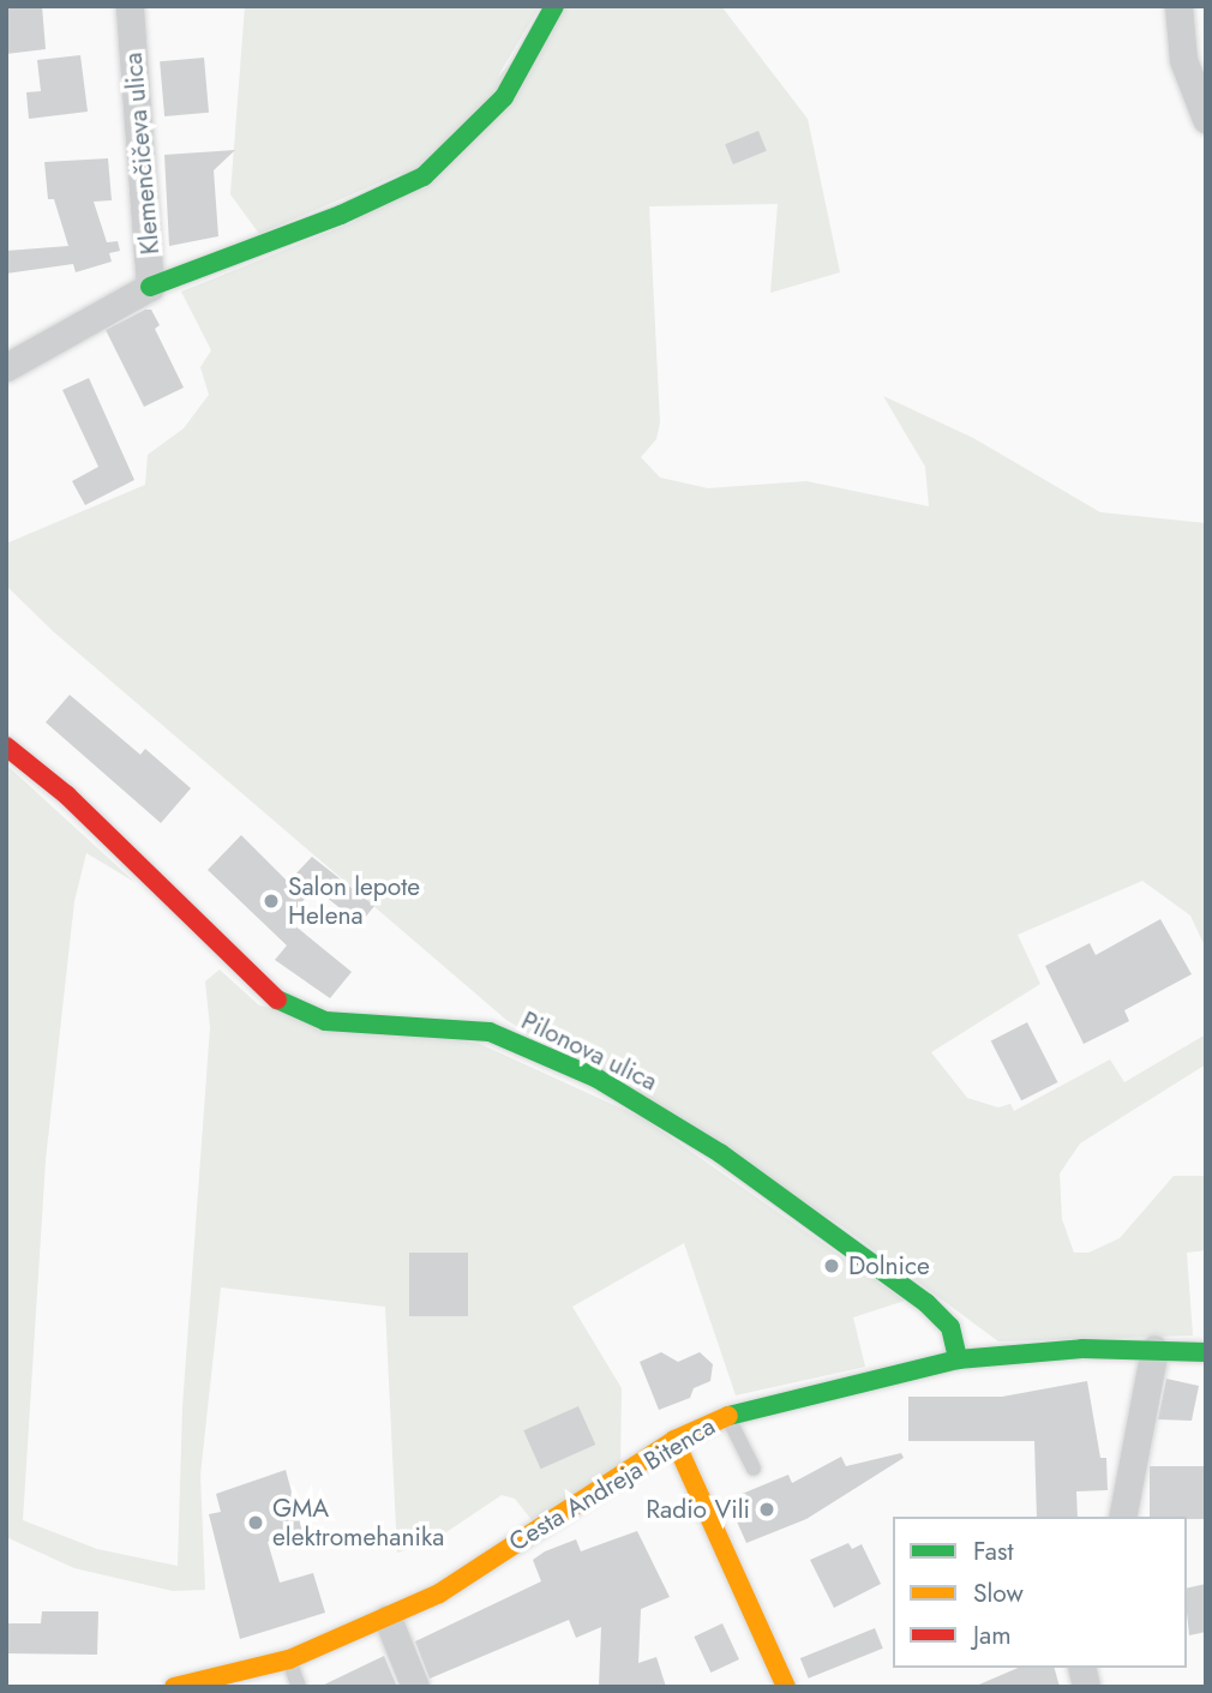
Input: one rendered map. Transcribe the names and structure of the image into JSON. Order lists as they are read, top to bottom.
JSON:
{
  "streets": {
    "street": ["Klemenčičeva ulica", "Pilonova ulica", "Cesta Andreja Bitenca"]
  },
  "crossings": [
    ["Pilonova ulica", "Cesta Andreja Bitenca"]
  ],
  "places": [
    "Salon lepote Helena",
    "Dolnice",
    "Radio Vili",
    "GMA elektromehanika"
  ],
  "legend": ["Fast", "Slow", "Jam"]
}
